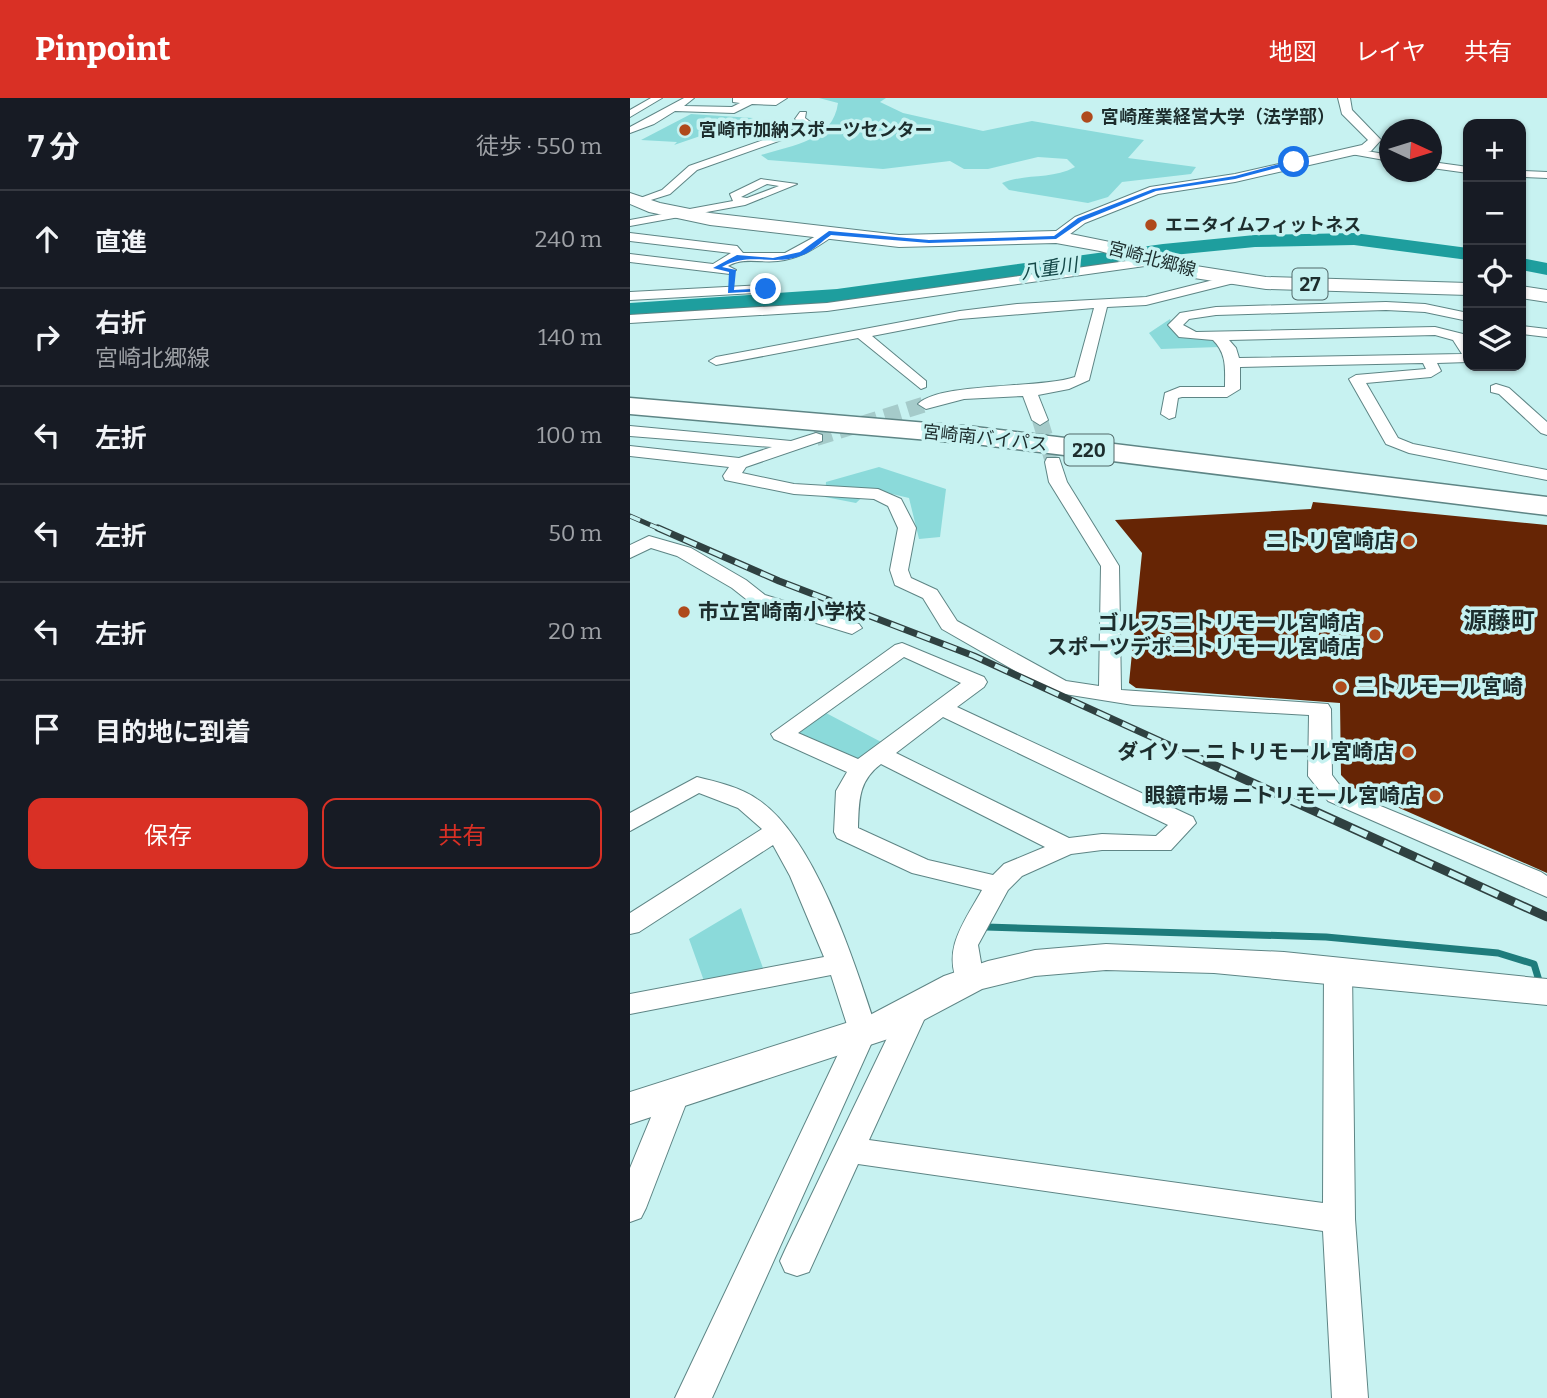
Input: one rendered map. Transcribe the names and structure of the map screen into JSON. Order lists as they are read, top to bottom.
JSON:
{
  "streets": {
    "highway": ["宮崎南バイパス", "220"],
    "main road": ["宮崎北郷線", "27"]
  },
  "districts": ["源藤町"],
  "water": ["八重川"],
  "places": [
    "宮崎産業経営大学（法学部）",
    "宮崎市加納スポーツセンター",
    "エニタイムフィットネス",
    "ニトリ 宮崎店",
    "市立宮崎南小学校",
    "ゴルフ5ニトリモール宮崎店 スポーツデポニトリモール宮崎店",
    "ニトルモール宮崎",
    "ダイソー ニトリモール宮崎店",
    "眼鏡市場 ニトリモール宮崎店"
  ],
  "north": "right",
  "page": {
    "header": "Pinpoint",
    "nav": ["地図", "レイヤ", "共有"],
    "heading": ["7 分", "徒歩 · 550 m"],
    "map_buttons": ["+", "−"],
    "list": [
      ["直進", "240 m"],
      ["右折", "宮崎北郷線", "140 m"],
      ["左折", "100 m"],
      ["左折", "50 m"],
      ["左折", "20 m"],
      "目的地に到着"
    ],
    "buttons": ["保存", "共有"]
  }
}
